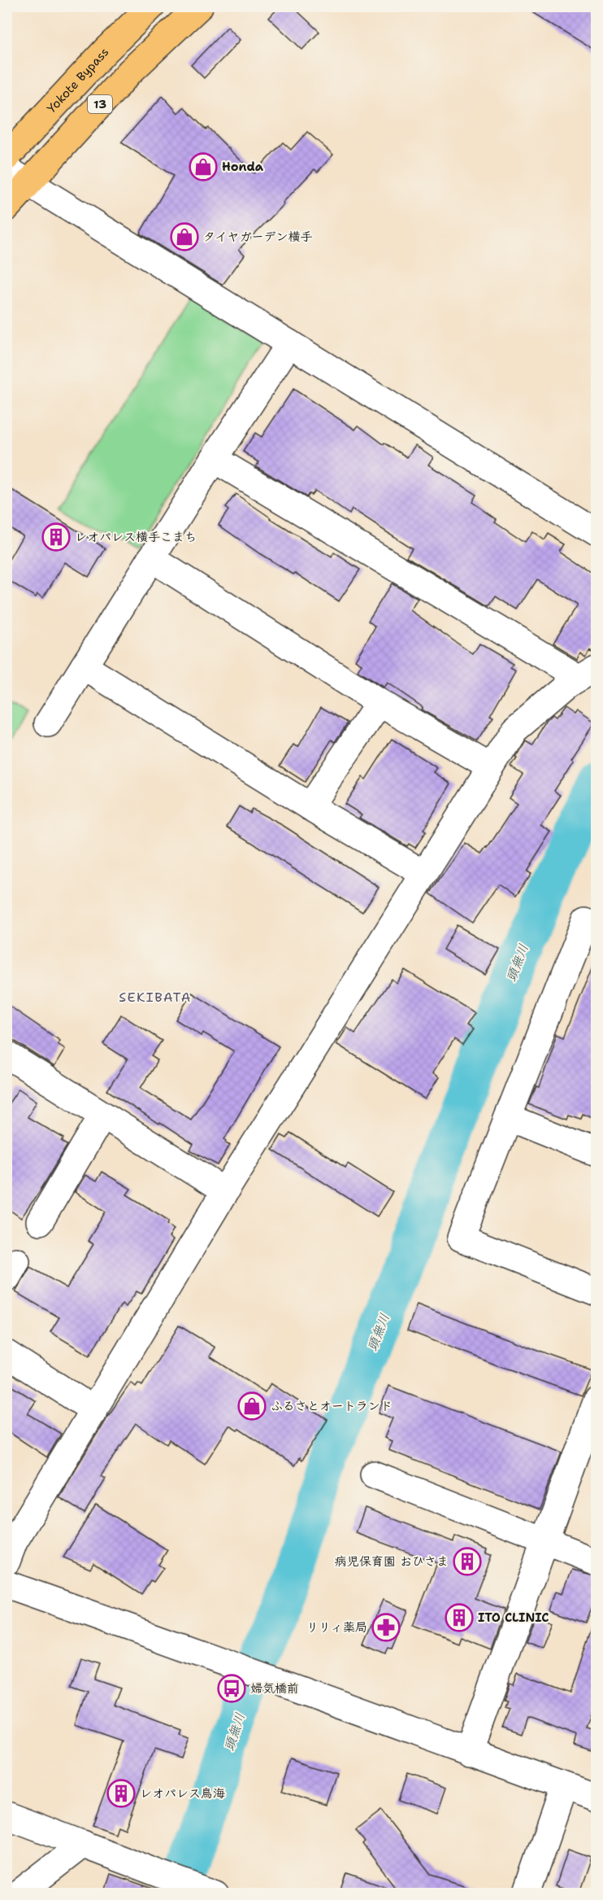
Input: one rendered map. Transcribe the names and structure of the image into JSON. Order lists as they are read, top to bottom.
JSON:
{
  "streets": {
    "highway": ["Yokote Bypass", "13"]
  },
  "districts": ["SEKIBATA"],
  "water": ["頭無川"],
  "places": {
    "shop": ["Honda", "タイヤガーデン横手", "ふるさとオートランド"],
    "building": [
      "レオパレス横手こまち",
      "病児保育園 おひさま",
      "ITO CLINIC",
      "レオパレス鳥海"
    ],
    "pharmacy": ["リリィ薬局"],
    "bus stop": ["婦気橋前"]
  }
}
